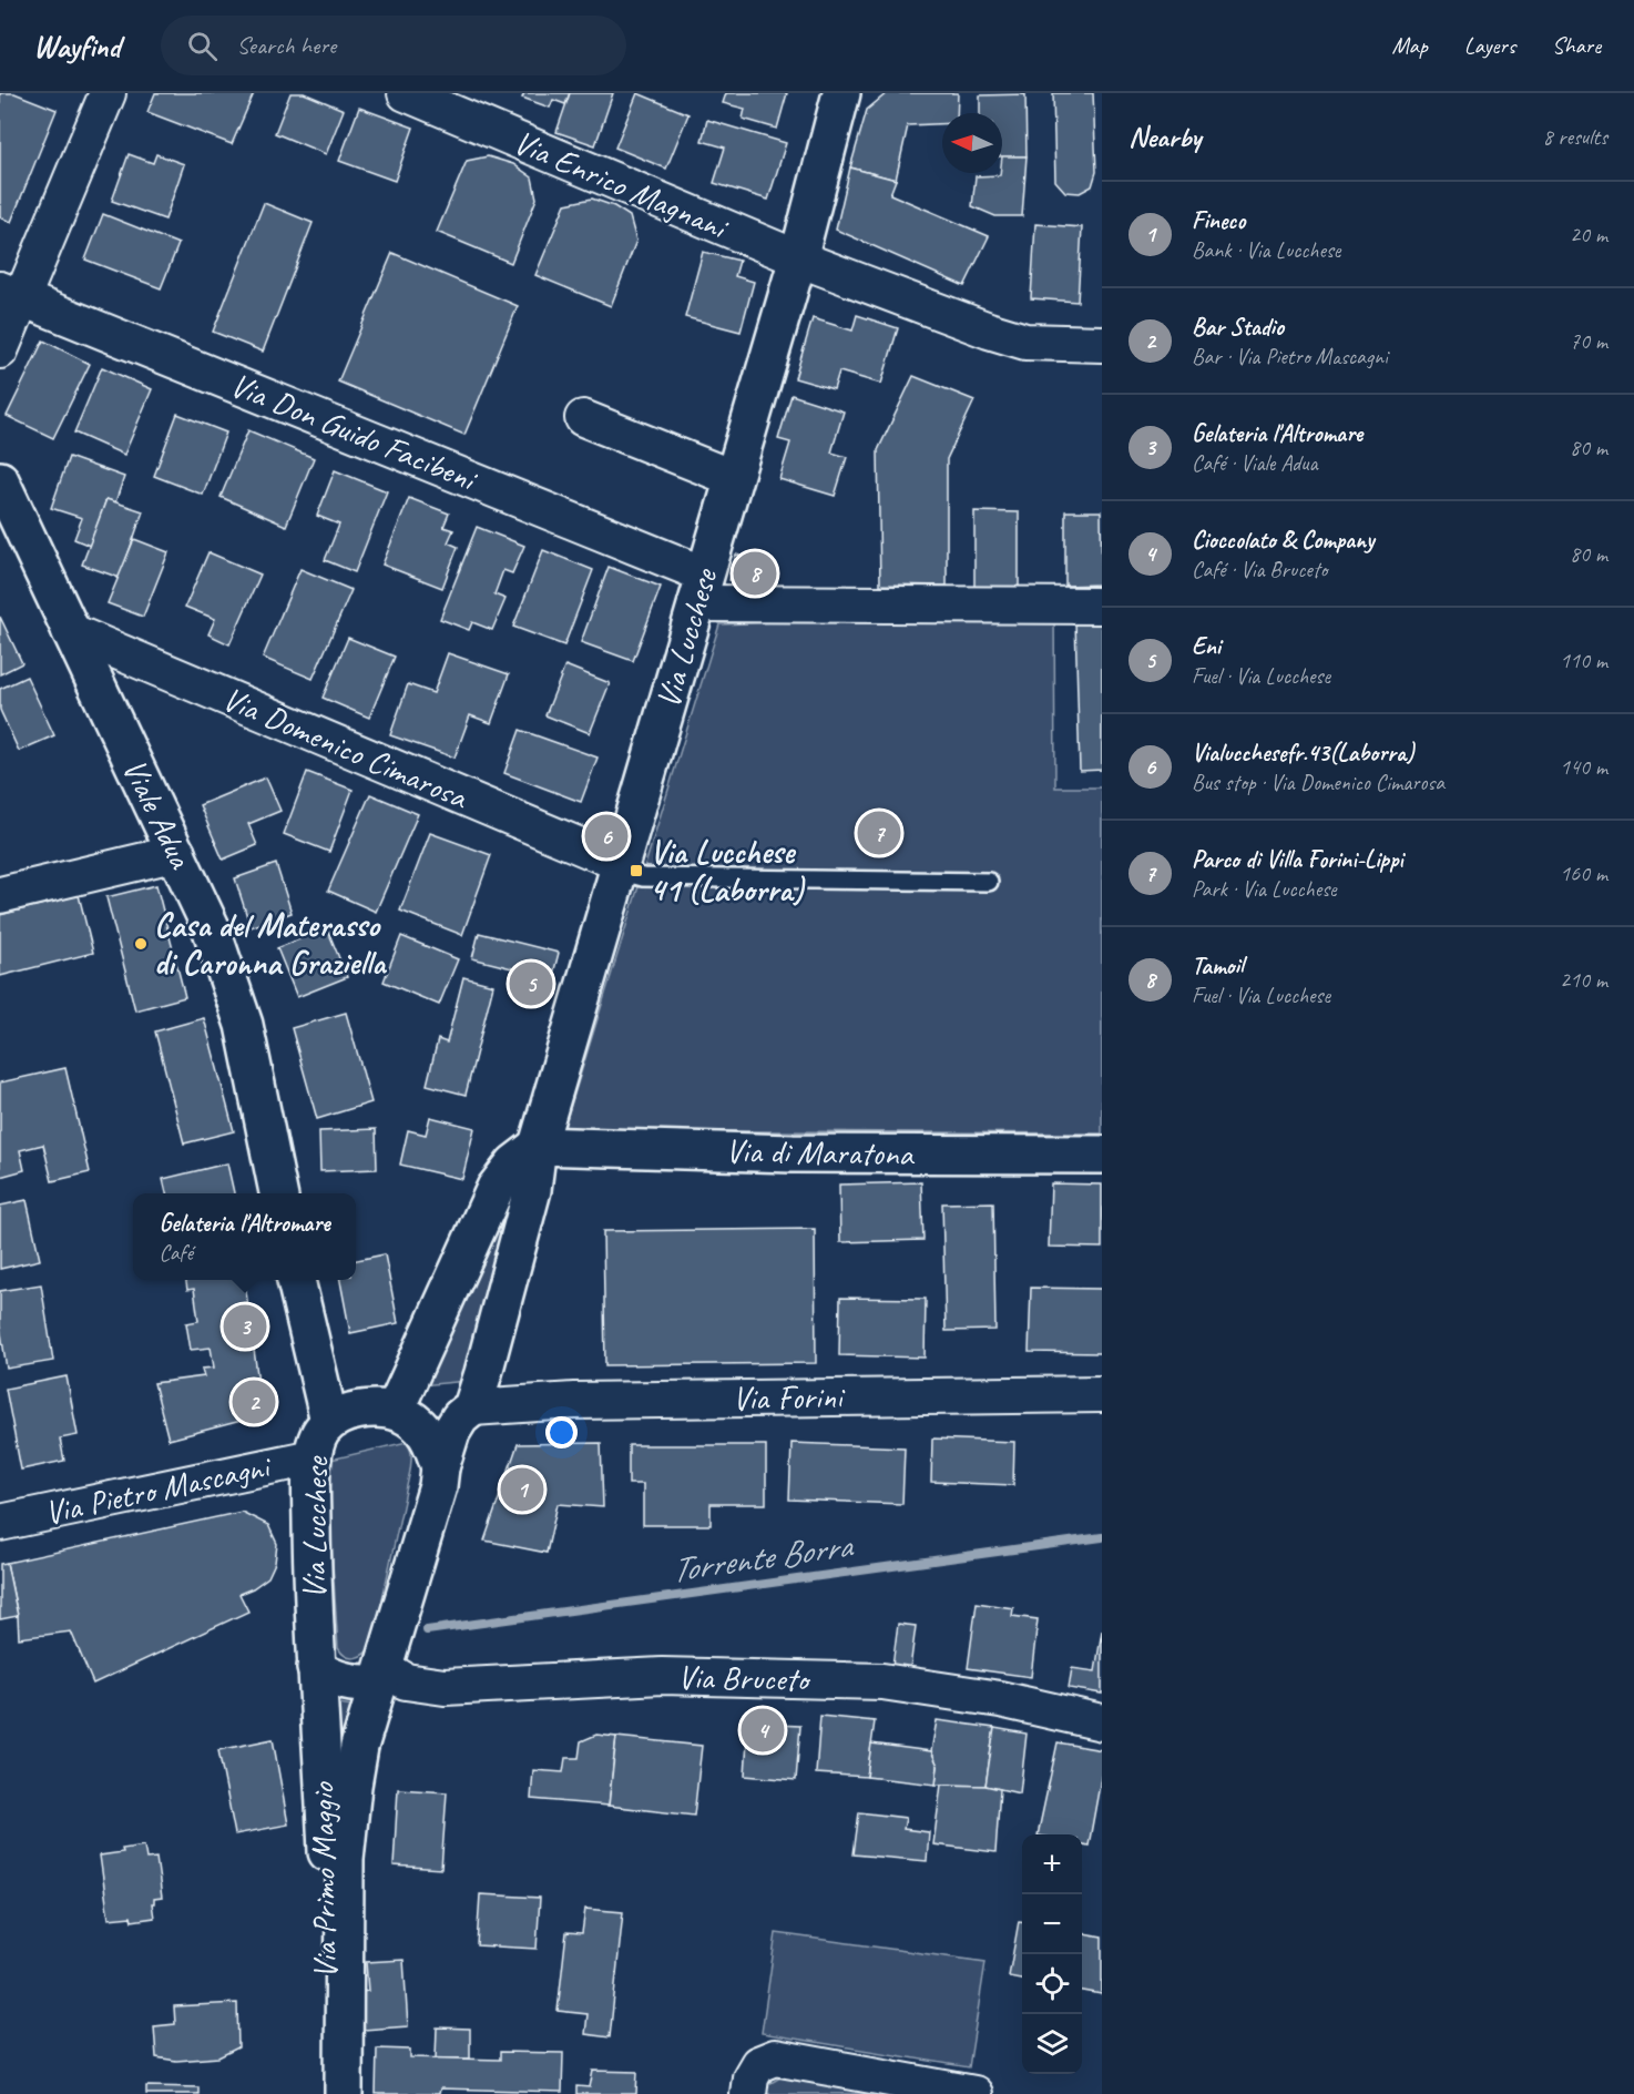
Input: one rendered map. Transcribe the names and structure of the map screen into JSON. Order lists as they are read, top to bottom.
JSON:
{
  "streets": {
    "main road": [
      "Via Lucchese",
      "Viale Adua",
      "Via di Maratona",
      "Via Primo Maggio"
    ],
    "street": [
      "Via Enrico Magnani",
      "Via Don Guido Facibeni",
      "Via Domenico Cimarosa",
      "Via Forini",
      "Via Pietro Mascagni",
      "Via Bruceto"
    ]
  },
  "crossings": [
    ["Via Enrico Magnani", "Via Lucchese"],
    ["Via Don Guido Facibeni", "Via Lucchese"],
    ["Via Lucchese", "Via Domenico Cimarosa"],
    ["Via Lucchese", "Via di Maratona"],
    ["Via Lucchese", "Via Forini"],
    ["Via Lucchese", "Via Pietro Mascagni"],
    ["Via Lucchese", "Via Primo Maggio"],
    ["Via Domenico Cimarosa", "Viale Adua"],
    ["Via Bruceto", "Via Primo Maggio"]
  ],
  "water": ["Torrente Borra"],
  "places": {
    "transit": ["Via Lucchese 41 (Laborra)"],
    "other": ["Casa del Materasso di Caronna Graziella"]
  },
  "north": "left",
  "page": {
    "header": "Wayfind",
    "search": "Search here",
    "nav": ["Map", "Layers", "Share"],
    "heading": ["Nearby", "8 results"],
    "list": [
      {
        "mark": "1",
        "name": "Fineco",
        "note": "Bank · Via Lucchese",
        "value": "20 m"
      },
      {
        "mark": "2",
        "name": "Bar Stadio",
        "note": "Bar · Via Pietro Mascagni",
        "value": "70 m"
      },
      {
        "mark": "3",
        "name": "Gelateria l'Altromare",
        "note": "Café · Viale Adua",
        "value": "80 m"
      },
      {
        "mark": "4",
        "name": "Cioccolato & Company",
        "note": "Café · Via Bruceto",
        "value": "80 m"
      },
      {
        "mark": "5",
        "name": "Eni",
        "note": "Fuel · Via Lucchese",
        "value": "110 m"
      },
      {
        "mark": "6",
        "name": "Vialucchesefr.43(Laborra)",
        "note": "Bus stop · Via Domenico Cimarosa",
        "value": "140 m"
      },
      {
        "mark": "7",
        "name": "Parco di Villa Forini-Lippi",
        "note": "Park · Via Lucchese",
        "value": "160 m"
      },
      {
        "mark": "8",
        "name": "Tamoil",
        "note": "Fuel · Via Lucchese",
        "value": "210 m"
      }
    ],
    "pins": [
      "8",
      "7",
      "6",
      "5",
      "3",
      "2",
      "1",
      "4"
    ],
    "popup": ["Gelateria l'Altromare", "Café"],
    "map_buttons": ["+", "−"]
  }
}
